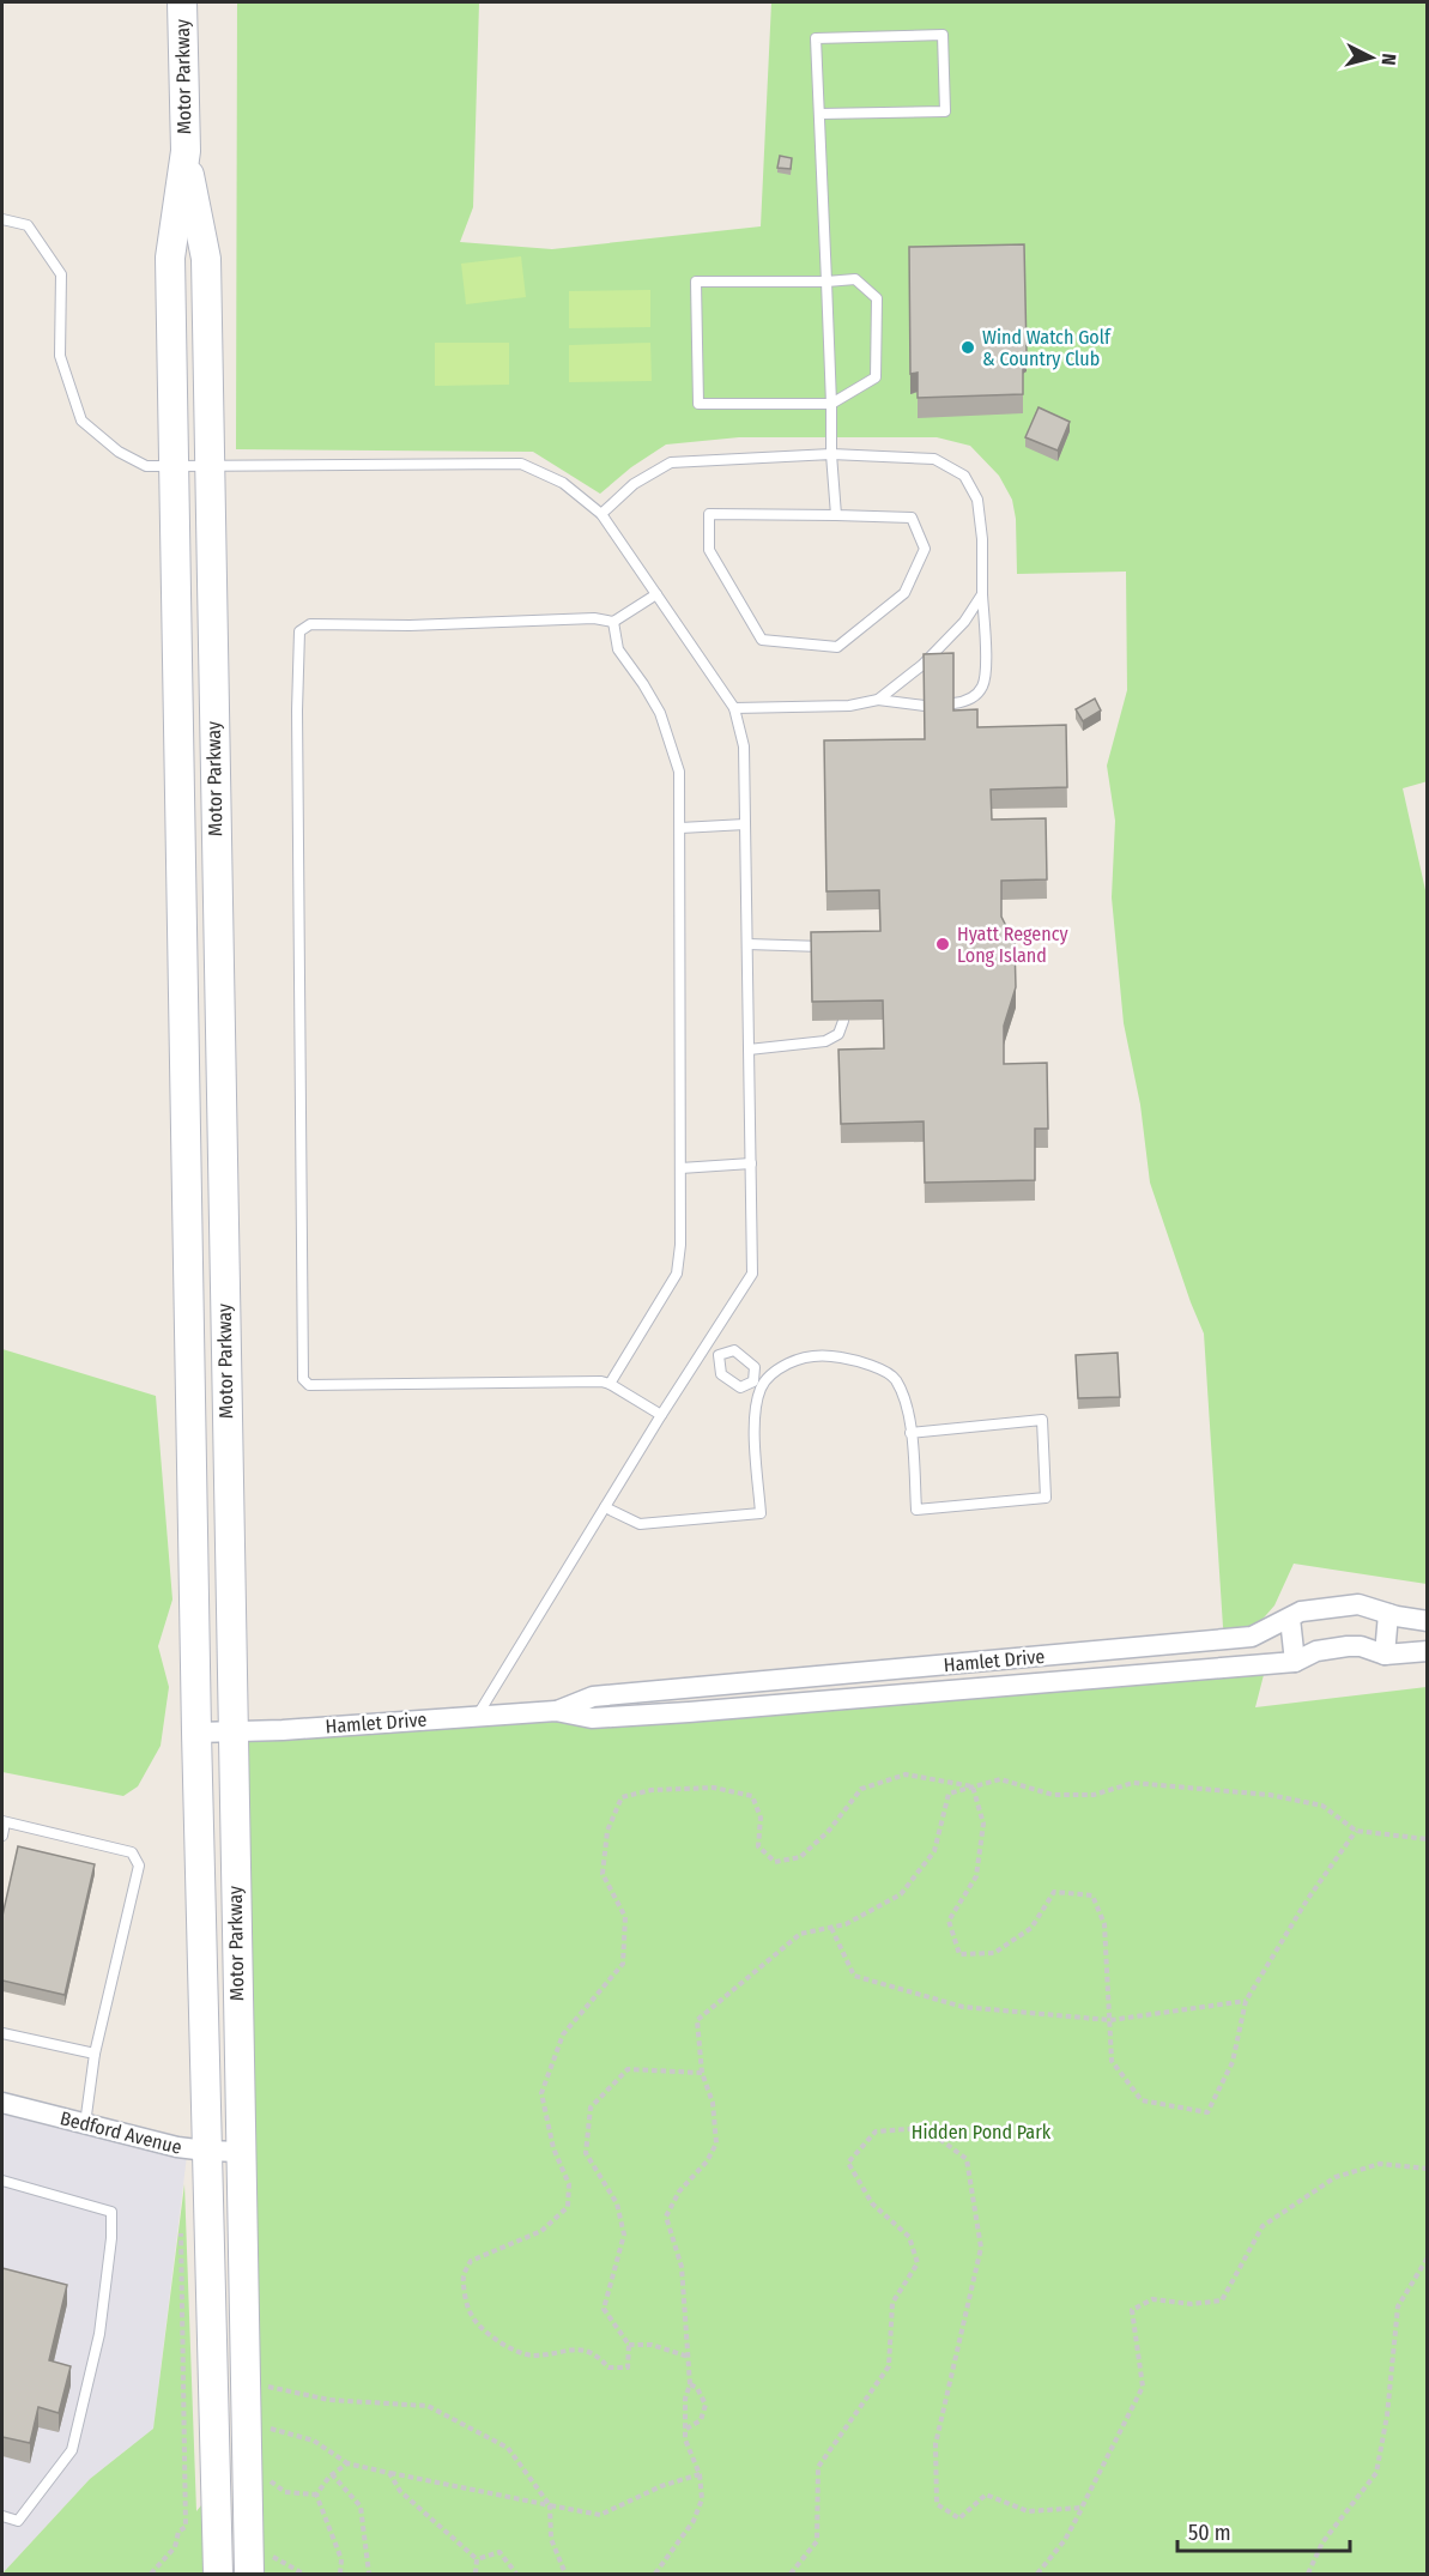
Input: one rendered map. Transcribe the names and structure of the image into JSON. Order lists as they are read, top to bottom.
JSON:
{
  "streets": {
    "main road": ["Motor Parkway"],
    "street": ["Hamlet Drive", "Bedford Avenue"]
  },
  "crossings": [
    ["Motor Parkway", "Hamlet Drive"],
    ["Motor Parkway", "Bedford Avenue"]
  ],
  "parks": ["Hidden Pond Park"],
  "places": ["Wind Watch Golf & Country Club", "Hyatt Regency Long Island"],
  "scale_bar": "50 m",
  "north": "right"
}
